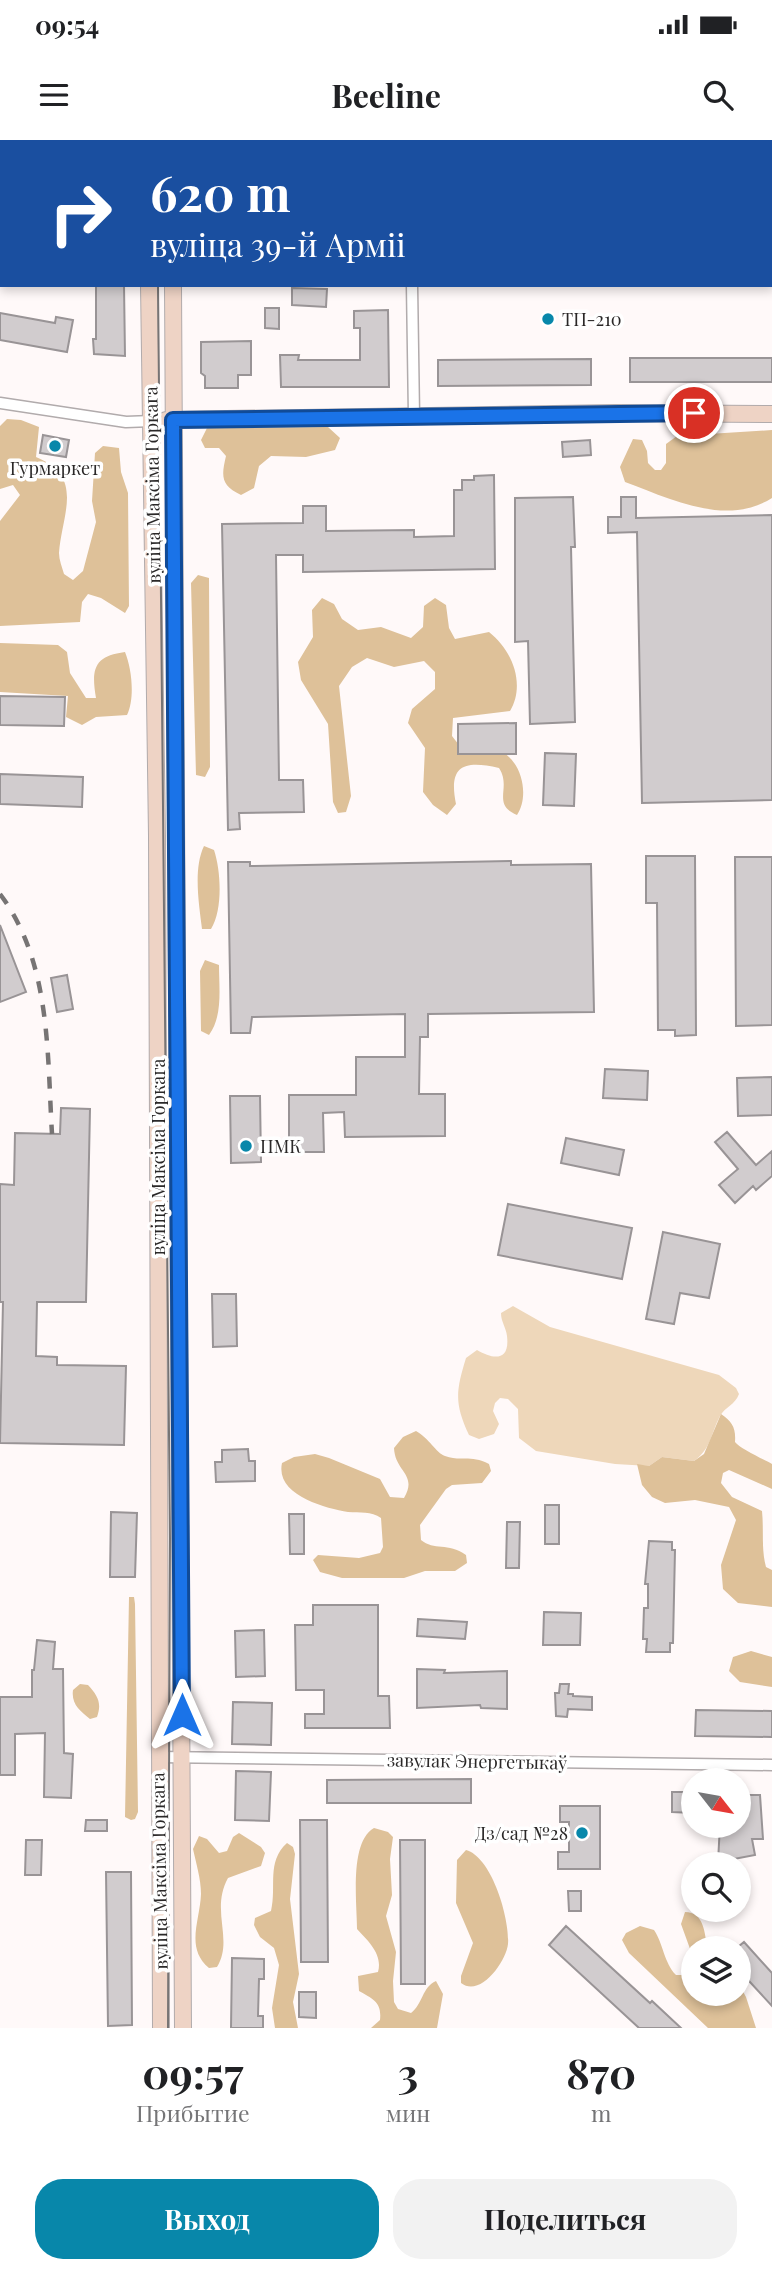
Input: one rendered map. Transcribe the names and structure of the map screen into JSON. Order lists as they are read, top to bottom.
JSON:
{
  "streets": {
    "main road": ["вуліца Максіма Горкага"],
    "street": ["завулак Энергетыкаў"]
  },
  "crossings": [
    ["вуліца Максіма Горкага", "завулак Энергетыкаў"]
  ],
  "places": [
    "ТП-210",
    "Гурмаркет",
    "ПМК",
    "Дз/сад №28"
  ],
  "north": "bottom right",
  "page": {
    "status": "09:54",
    "header": "Beeline",
    "turn": ["620 m", "вуліца 39-й Арміі"],
    "eta": [
      "09:57",
      "Прибытие",
      "3",
      "мин",
      "870",
      "m"
    ],
    "buttons": ["Выход", "Поделиться"]
  }
}
